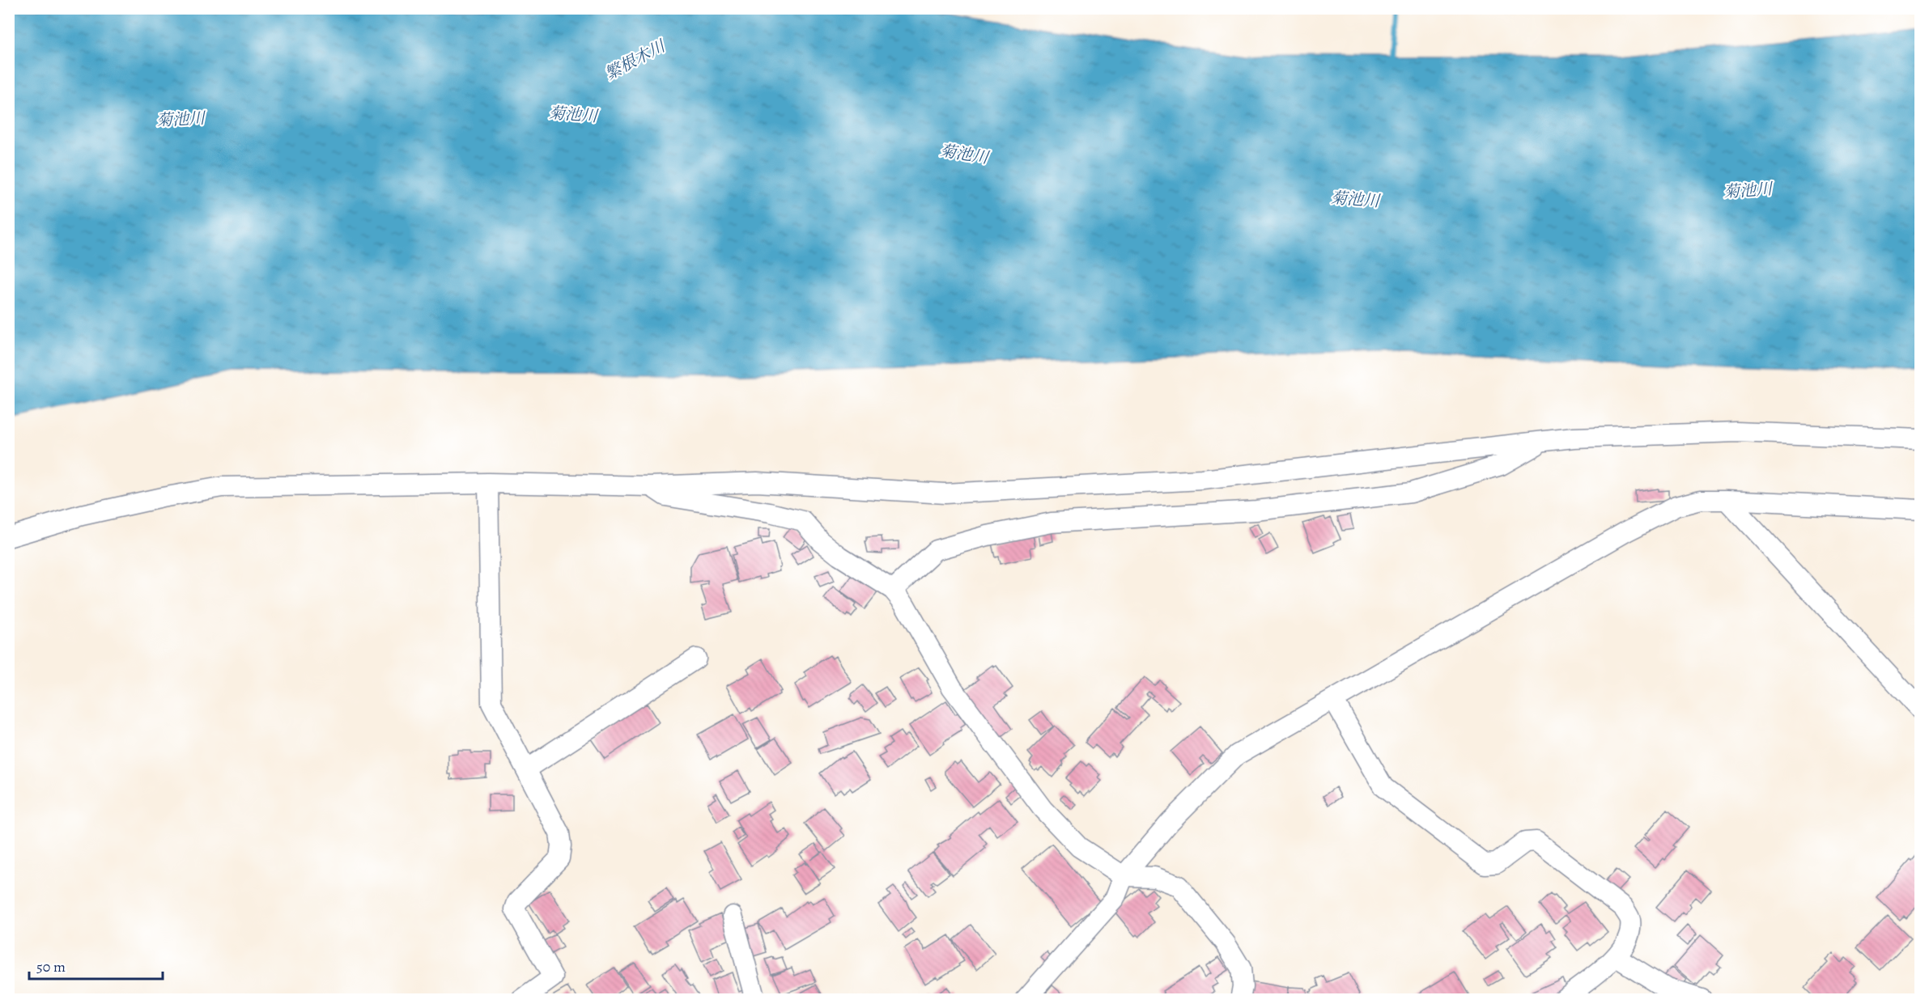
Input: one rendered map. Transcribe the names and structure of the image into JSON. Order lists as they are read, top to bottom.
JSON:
{
  "water": ["繁根木川", "菊池川"],
  "scale_bar": "50 m"
}
